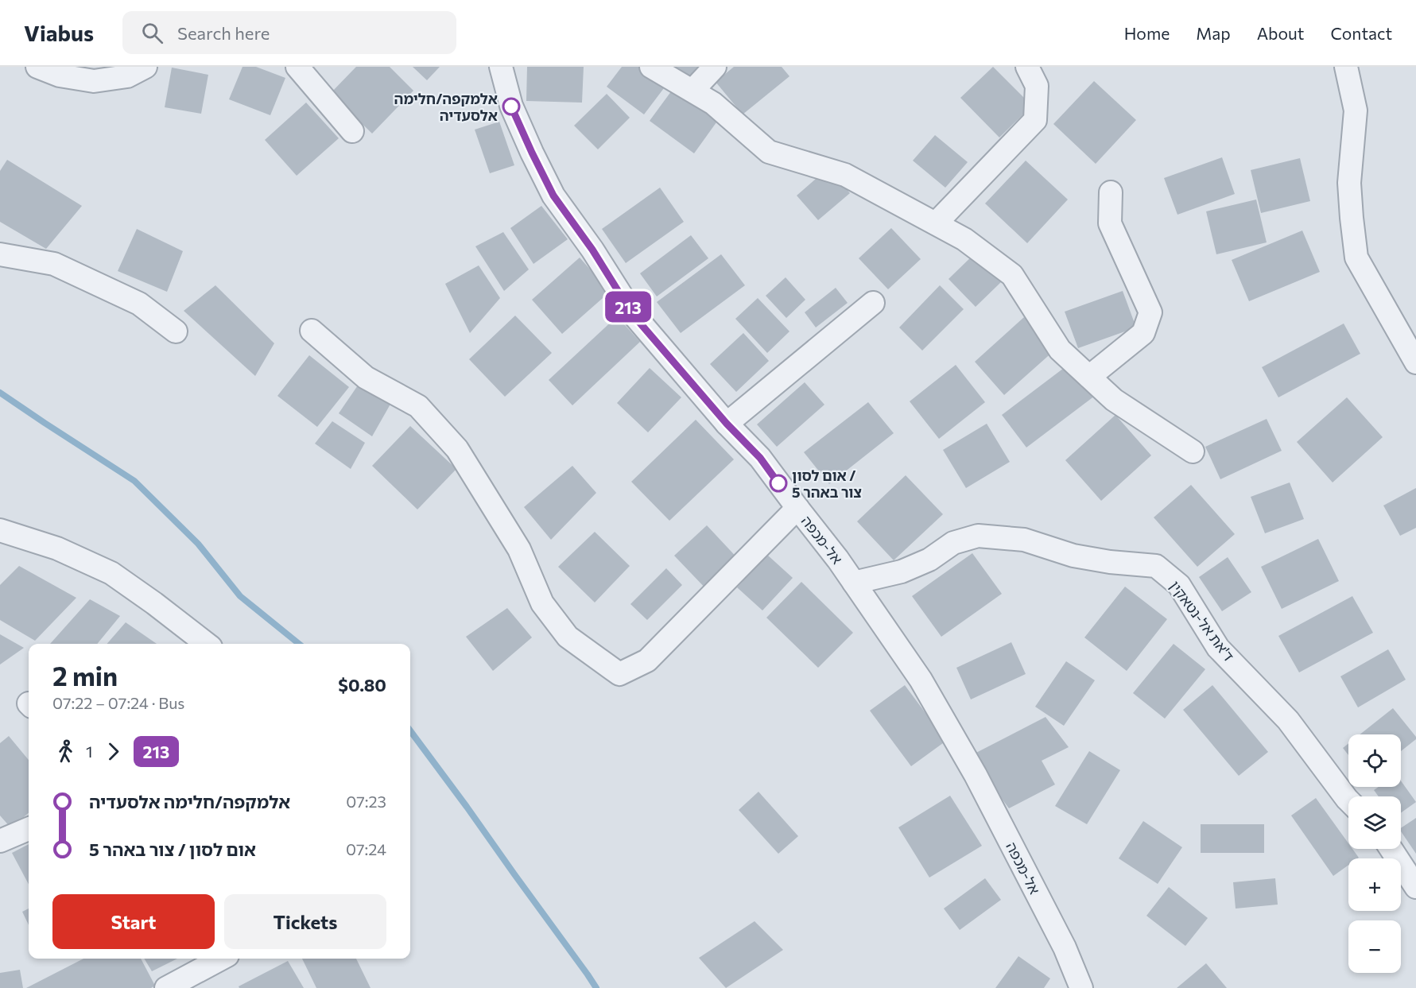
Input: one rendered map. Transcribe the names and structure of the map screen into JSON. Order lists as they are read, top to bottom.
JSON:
{
  "streets": {
    "street": ["אל-מכפה", "ד'את אל-נטאקין"]
  },
  "crossings": [
    ["אל-מכפה", "ד'את אל-נטאקין"]
  ],
  "places": ["אלמקפה/חלימה אלסעדיה", "אום לסון / צור באהר 5"],
  "lines": ["bus line 213"],
  "page": {
    "header": "Viabus",
    "search": "Search here",
    "nav": [
      "Home",
      "Map",
      "About",
      "Contact"
    ],
    "on_map": "213",
    "heading": ["2 min", "07:22 – 07:24 · Bus", "$0.80"],
    "legs": ["1", "213"],
    "map_buttons": ["+", "−"],
    "list": [
      {
        "name": "אלמקפה/חלימה אלסעדיה",
        "value": "07:23"
      },
      {
        "name": "אום לסון / צור באהר 5",
        "value": "07:24"
      }
    ],
    "buttons": ["Start", "Tickets"]
  }
}
